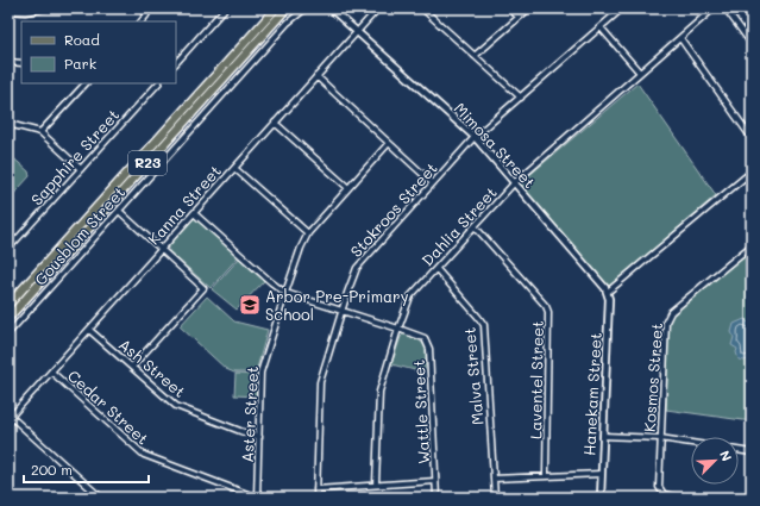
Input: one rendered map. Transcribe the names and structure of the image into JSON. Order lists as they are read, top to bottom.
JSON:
{
  "streets": {
    "main road": ["R23"],
    "street": [
      "Mimosa Street",
      "Sapphire Street",
      "Kanna Street",
      "Stokroos Street",
      "Dahlia Street",
      "Gousblom Street",
      "Ash Street",
      "Malva Street",
      "Kosmos Street",
      "Laventel Street",
      "Hanekam Street",
      "Cedar Street",
      "Wattle Street",
      "Aster Street"
    ]
  },
  "crossings": [
    ["Mimosa Street", "Kanna Street"],
    ["Mimosa Street", "Stokroos Street"],
    ["Mimosa Street", "Dahlia Street"],
    ["Mimosa Street", "Hanekam Street"],
    ["Kanna Street", "Ash Street"],
    ["Kanna Street", "Cedar Street"],
    ["Kanna Street", "Wattle Street"],
    ["Stokroos Street", "Wattle Street"],
    ["Dahlia Street", "Malva Street"],
    ["Dahlia Street", "Laventel Street"],
    ["Dahlia Street", "Wattle Street"],
    ["Ash Street", "Aster Street"],
    ["Cedar Street", "Aster Street"],
    ["Wattle Street", "Aster Street"]
  ],
  "places": {
    "school or university": ["Arbor Pre-Primary School"]
  },
  "legend": ["Road", "Park"],
  "scale_bar": "200 m",
  "north": "top right"
}
